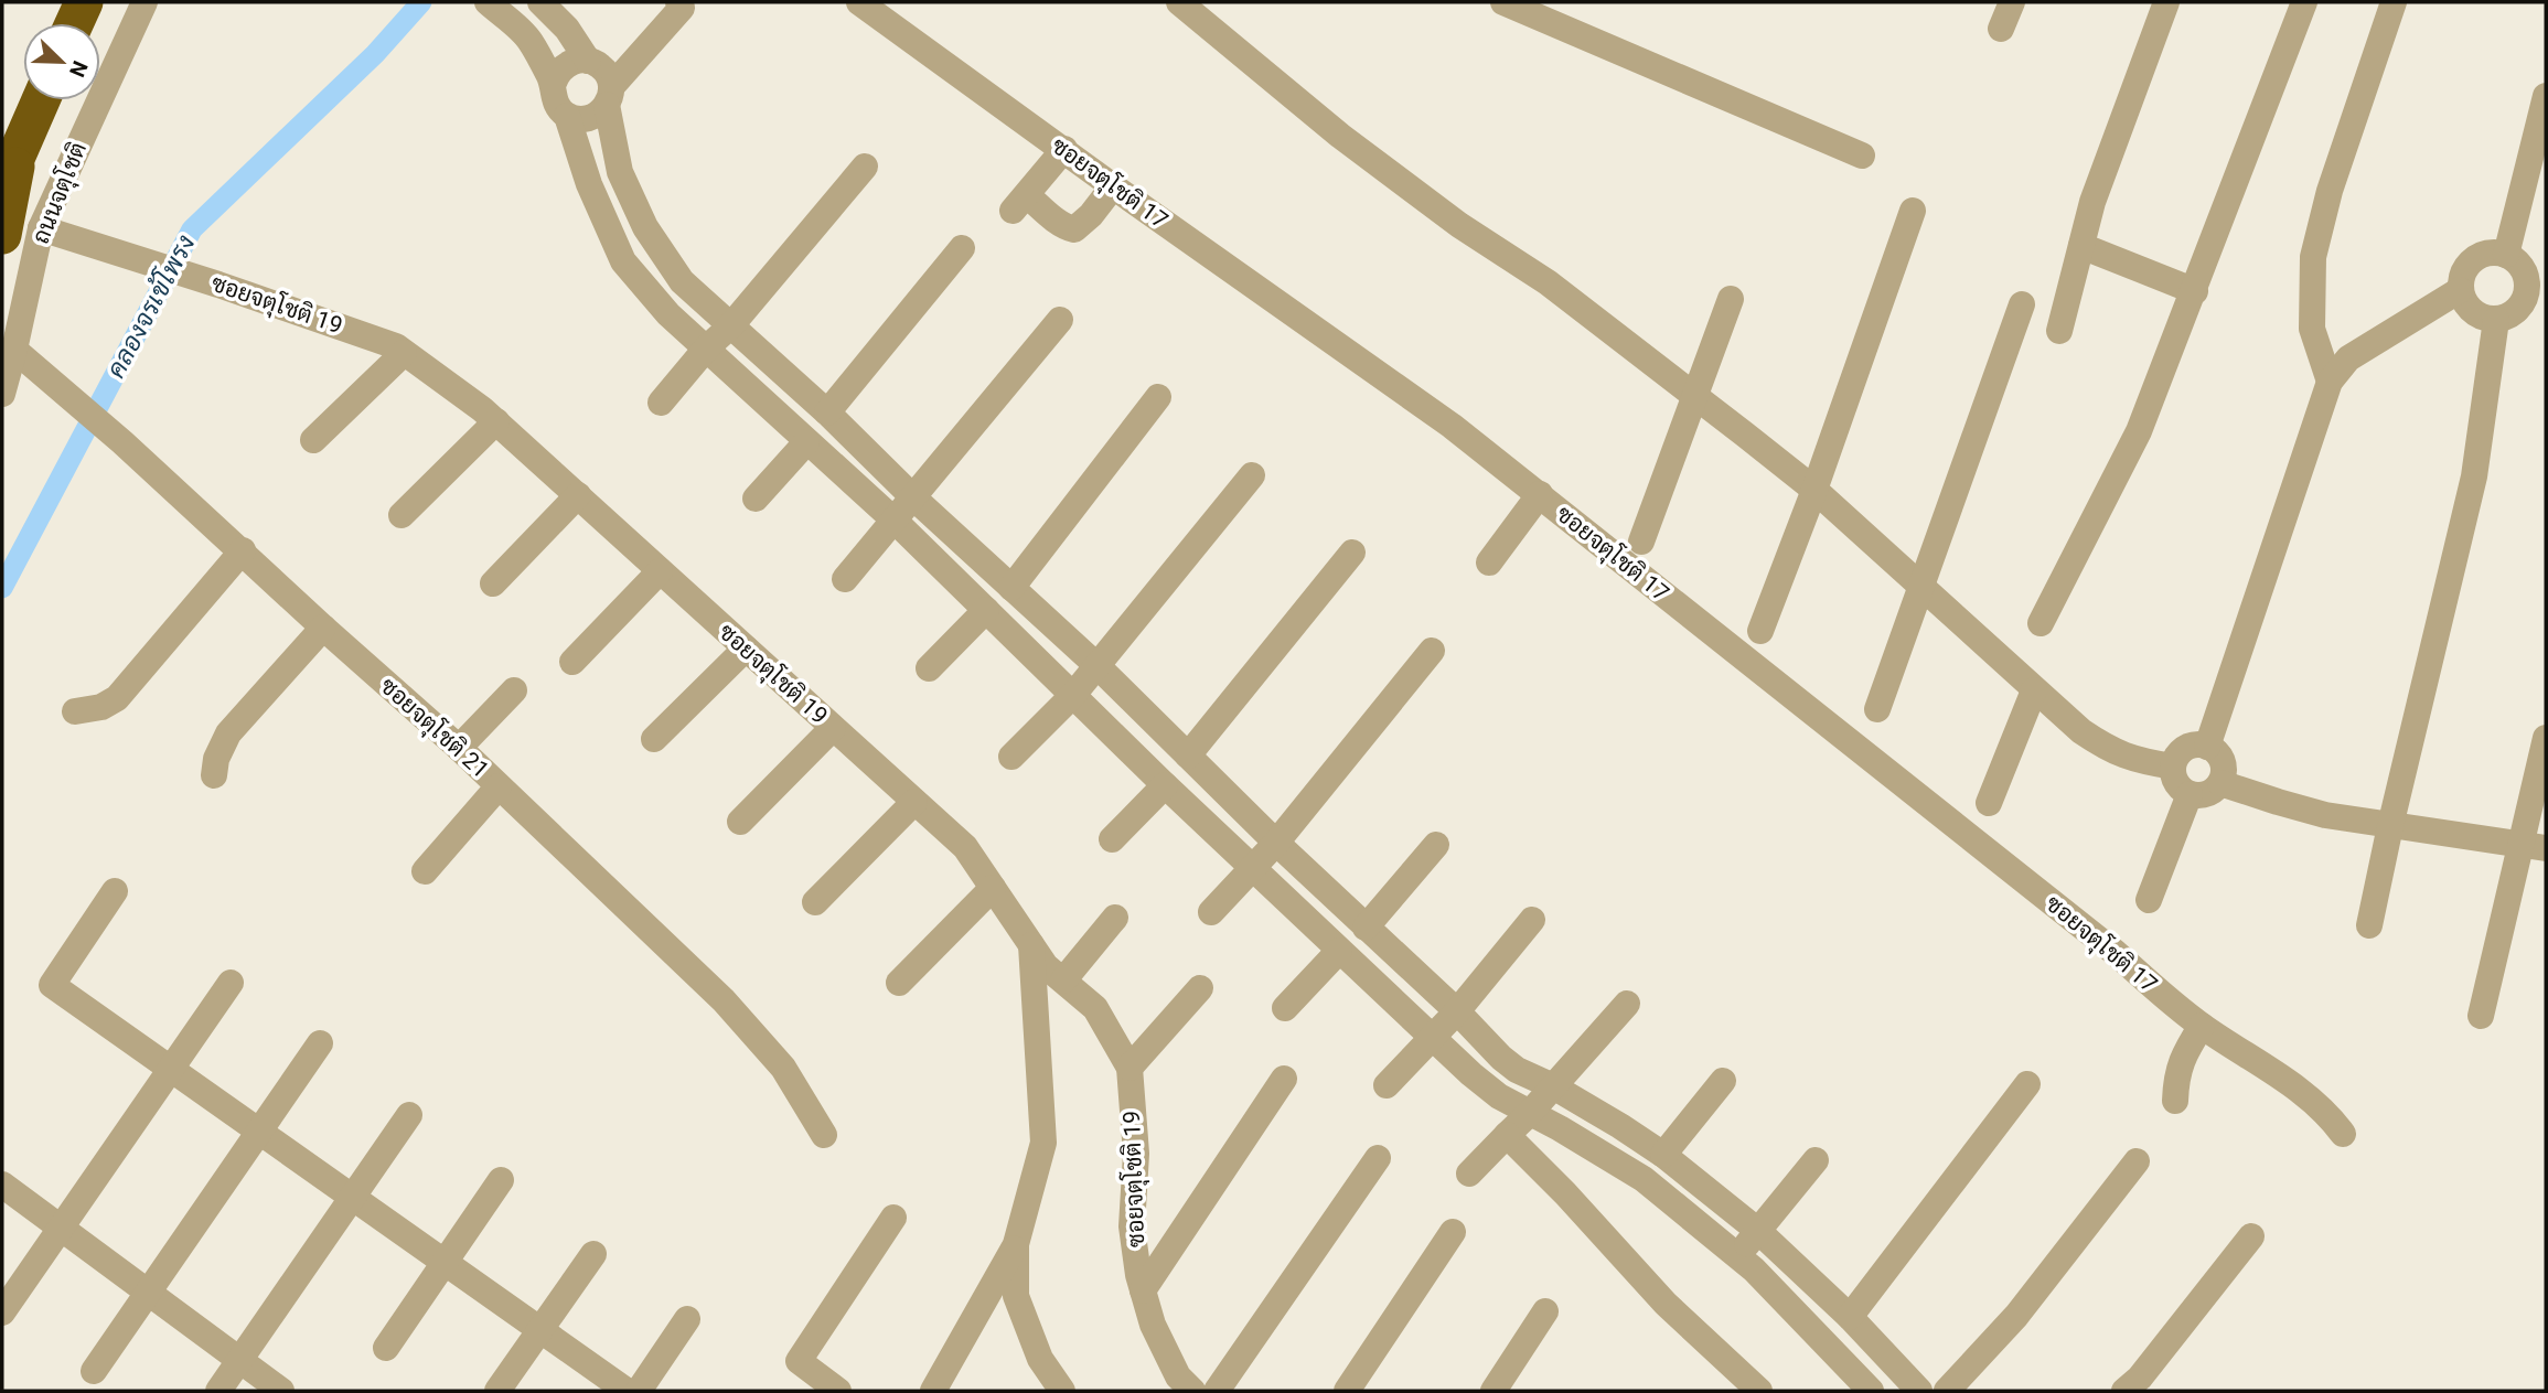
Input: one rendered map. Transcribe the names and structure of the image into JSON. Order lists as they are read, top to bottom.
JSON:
{
  "streets": {
    "street": [
      "ซอยจตุโชติ 17",
      "ถนนจตุโชติ",
      "ซอยจตุโชติ 19",
      "ซอยจตุโชติ 21"
    ]
  },
  "crossings": [
    ["ถนนจตุโชติ", "ซอยจตุโชติ 19"],
    ["ถนนจตุโชติ", "ซอยจตุโชติ 21"]
  ],
  "water": ["คลองจรเข้โพรง"],
  "north": "bottom right"
}
